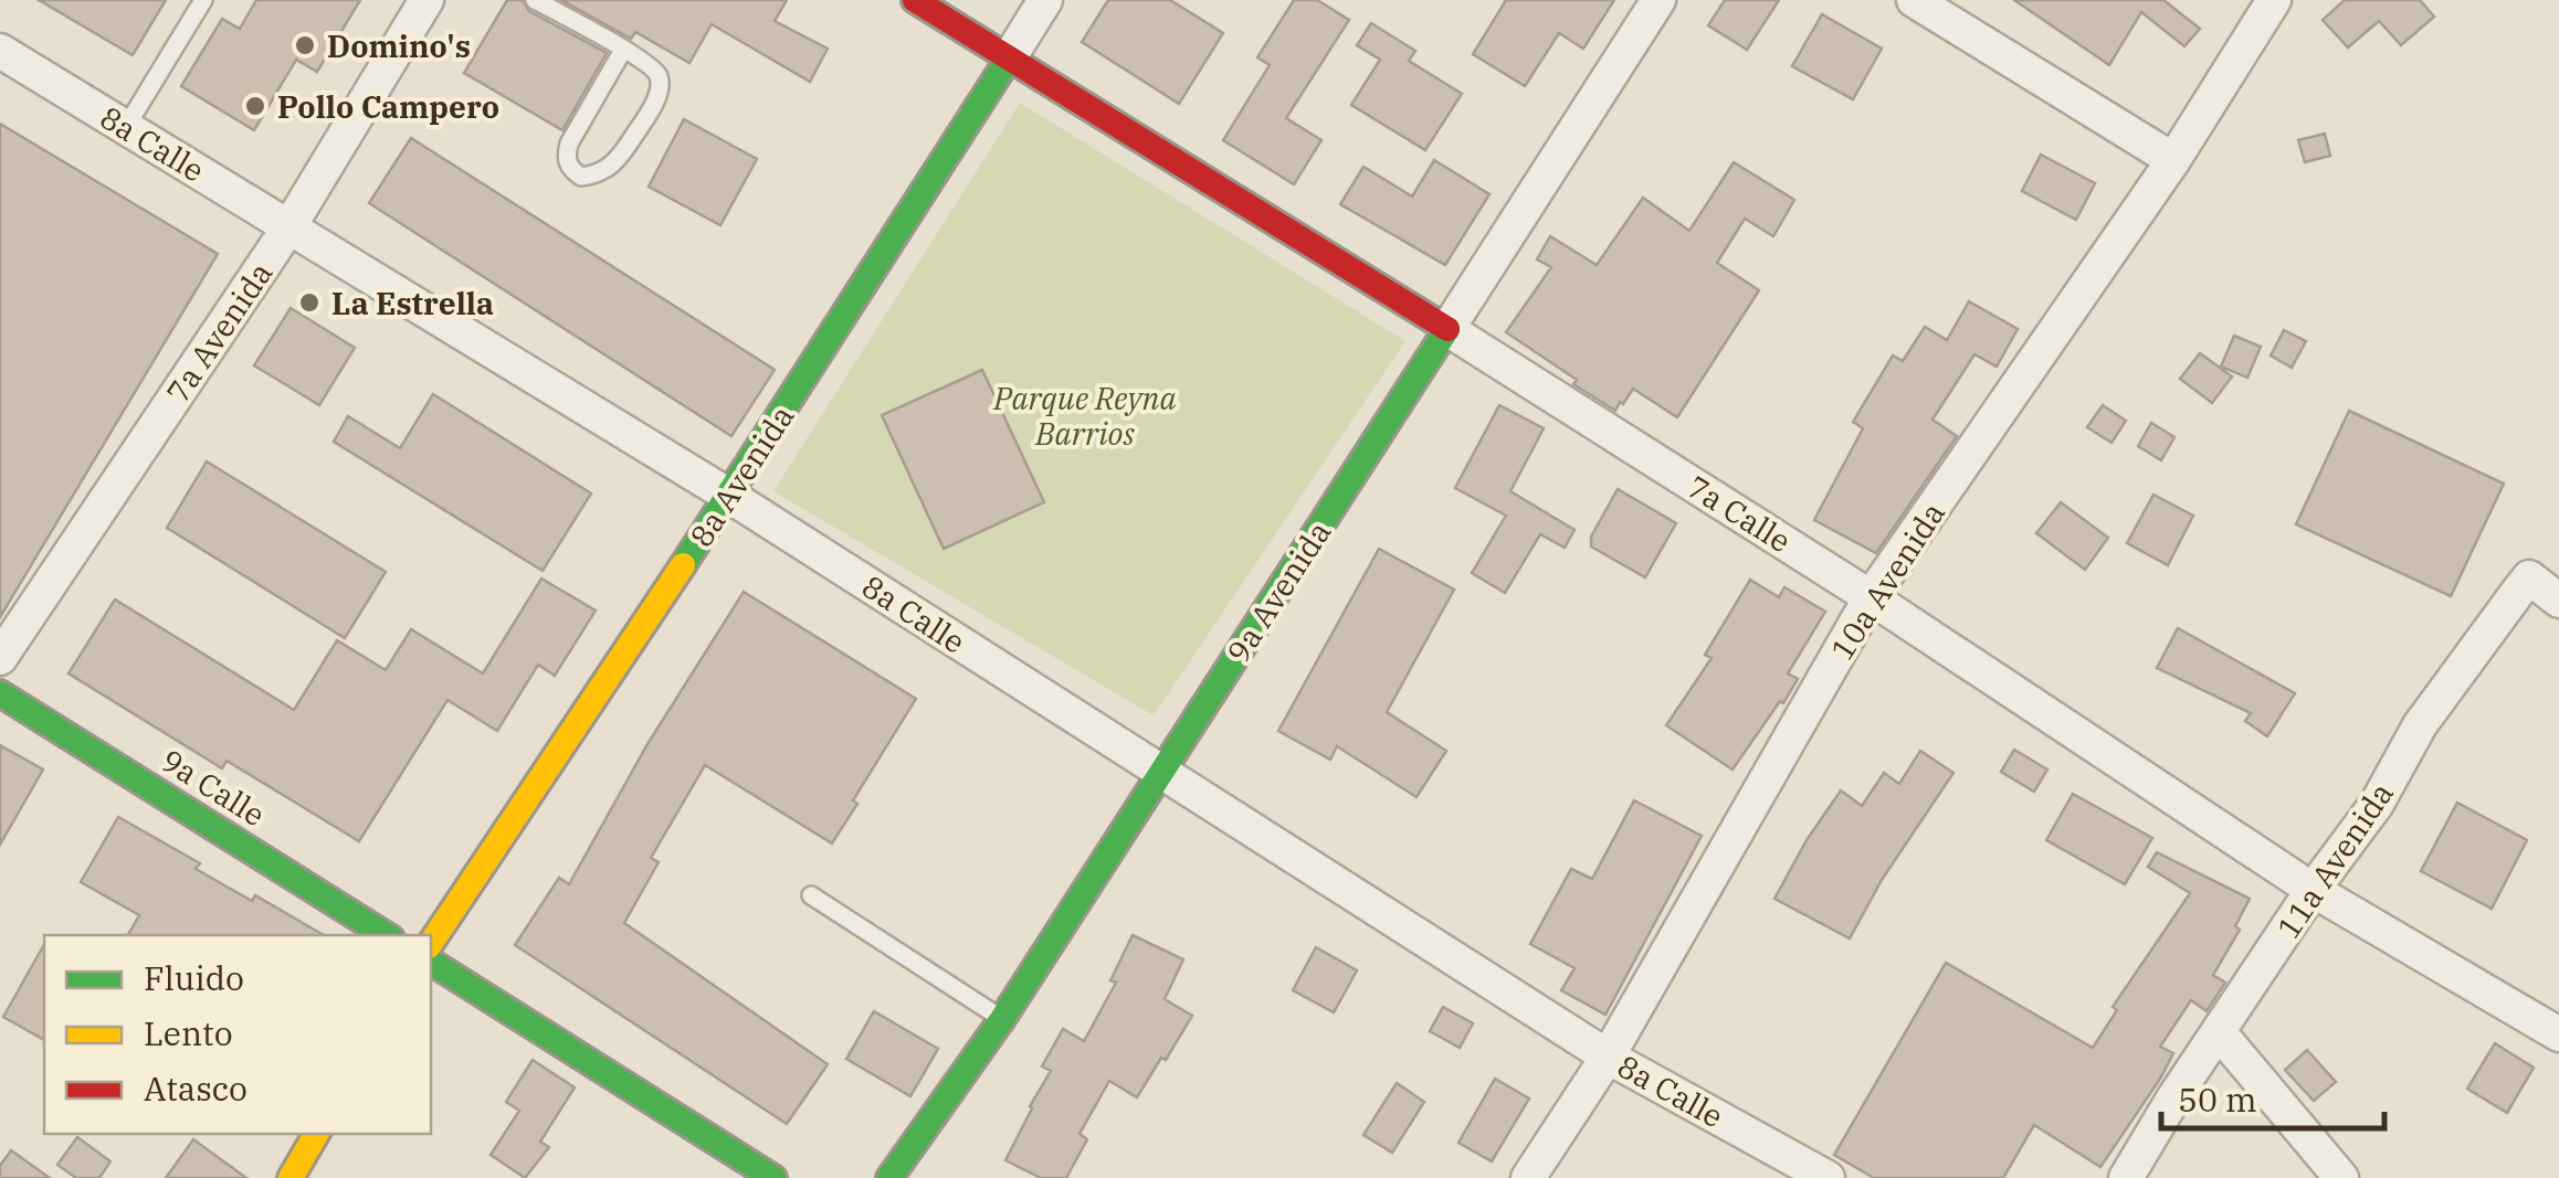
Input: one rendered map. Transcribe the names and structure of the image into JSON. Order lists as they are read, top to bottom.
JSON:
{
  "streets": {
    "street": [
      "8a Calle",
      "7a Avenida",
      "8a Avenida",
      "7a Calle",
      "10a Avenida",
      "9a Avenida",
      "9a Calle",
      "11a Avenida"
    ]
  },
  "crossings": [
    ["8a Calle", "7a Avenida"],
    ["8a Calle", "8a Avenida"],
    ["8a Calle", "10a Avenida"],
    ["8a Calle", "9a Avenida"],
    ["8a Avenida", "7a Calle"],
    ["7a Calle", "10a Avenida"],
    ["7a Calle", "9a Avenida"],
    ["7a Calle", "11a Avenida"]
  ],
  "parks": ["Parque Reyna Barrios"],
  "places": ["Domino's", "Pollo Campero", "La Estrella"],
  "legend": ["Fluido", "Lento", "Atasco"],
  "scale_bar": "50 m"
}
